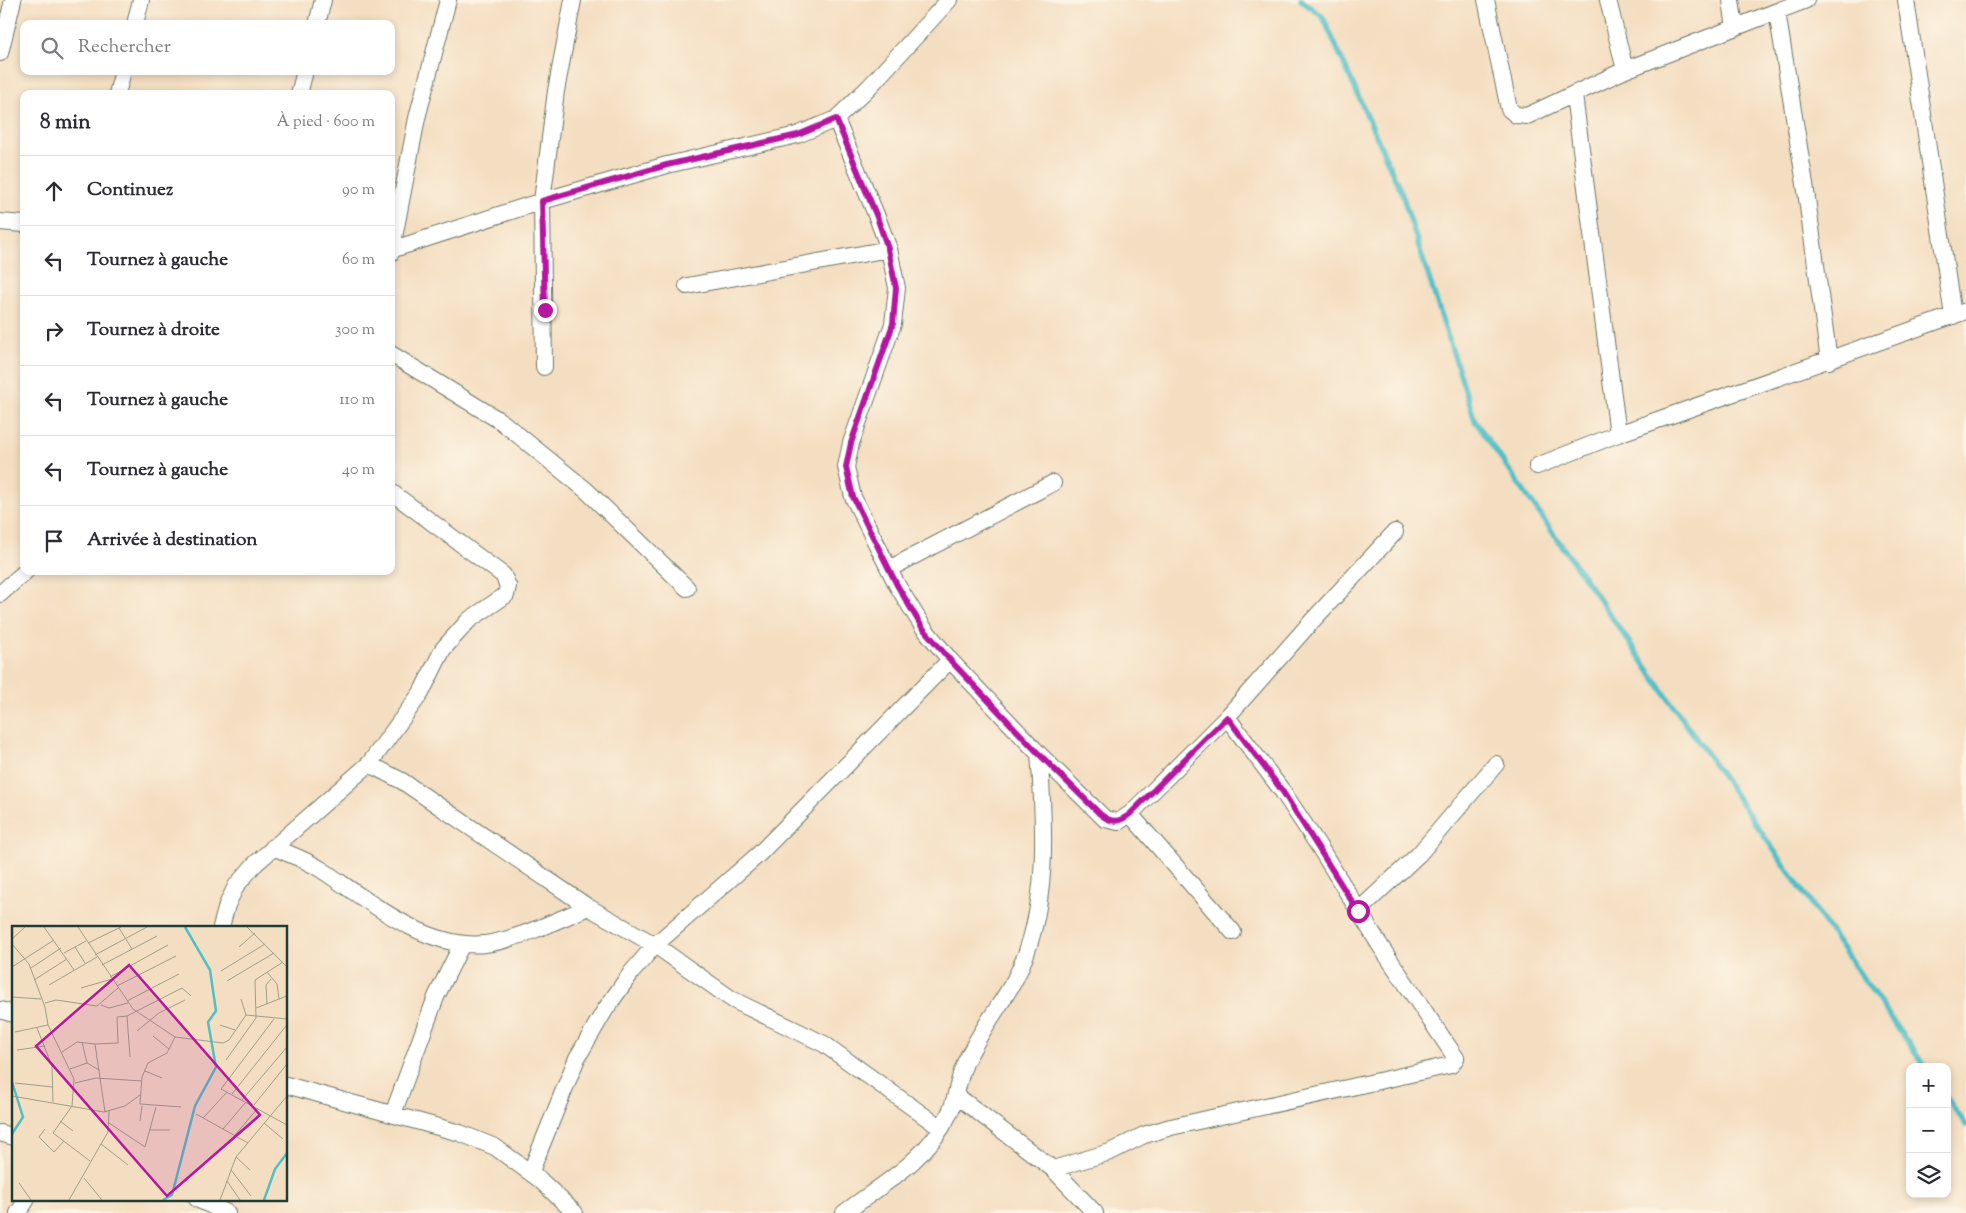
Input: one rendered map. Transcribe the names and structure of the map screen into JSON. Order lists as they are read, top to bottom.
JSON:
{
  "page": {
    "search": "Rechercher",
    "heading": ["8 min", "À pied · 600 m"],
    "list": [
      ["Continuez", "90 m"],
      ["Tournez à gauche", "60 m"],
      ["Tournez à droite", "300 m"],
      ["Tournez à gauche", "110 m"],
      ["Tournez à gauche", "40 m"],
      "Arrivée à destination"
    ],
    "map_buttons": ["+", "−"]
  }
}
